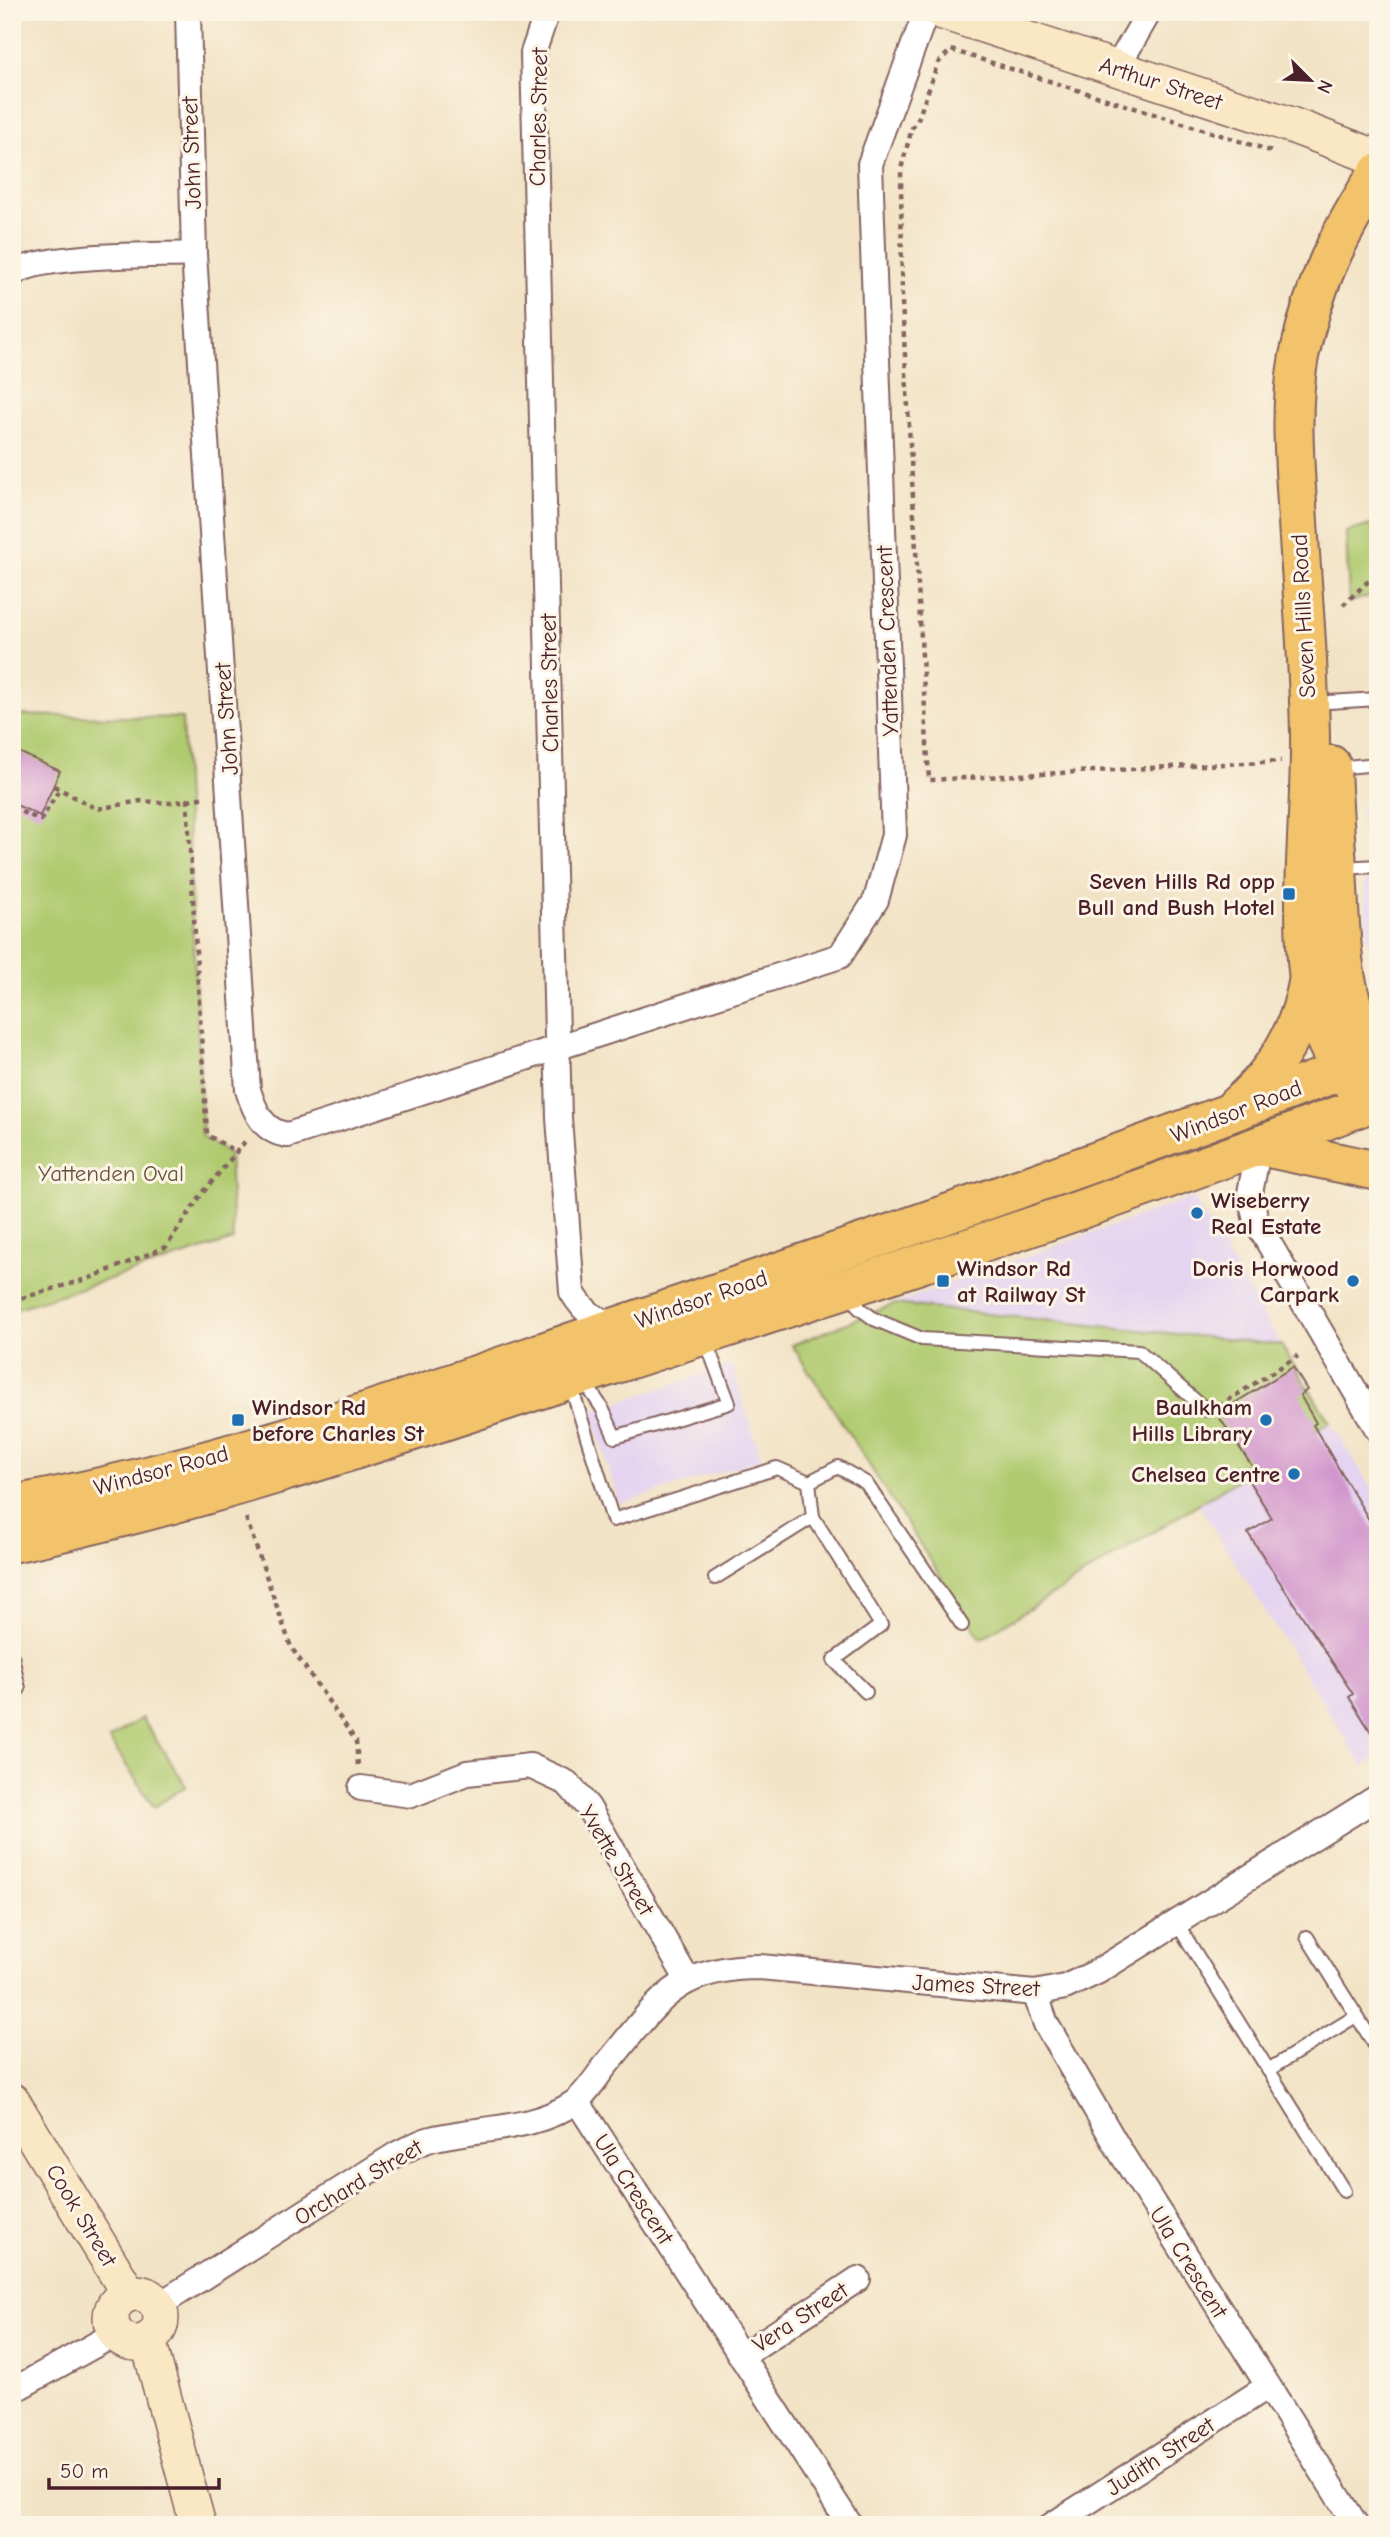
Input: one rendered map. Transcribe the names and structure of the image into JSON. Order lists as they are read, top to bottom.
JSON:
{
  "streets": {
    "main road": [
      "Arthur Street",
      "Seven Hills Road",
      "Windsor Road",
      "Cook Street"
    ],
    "street": [
      "Charles Street",
      "John Street",
      "Yattenden Crescent",
      "Yvette Street",
      "James Street",
      "Orchard Street",
      "Ula Crescent",
      "Vera Street",
      "Judith Street"
    ]
  },
  "crossings": [
    ["Charles Street", "Yattenden Crescent"],
    ["Charles Street", "Windsor Road"],
    ["Seven Hills Road", "Windsor Road"],
    ["Yvette Street", "James Street"],
    ["James Street", "Orchard Street"],
    ["James Street", "Ula Crescent"],
    ["Orchard Street", "Ula Crescent"],
    ["Orchard Street", "Cook Street"],
    ["Ula Crescent", "Vera Street"],
    ["Ula Crescent", "Judith Street"]
  ],
  "parks": ["Yattenden Oval"],
  "places": {
    "transit": ["Seven Hills Rd opp Bull and Bush Hotel", "Windsor Rd at Railway St", "Windsor Rd before Charles St"],
    "other": [
      "Wiseberry Real Estate",
      "Doris Horwood Carpark",
      "Baulkham Hills Library",
      "Chelsea Centre"
    ]
  },
  "scale_bar": "50 m",
  "north": "bottom right"
}
